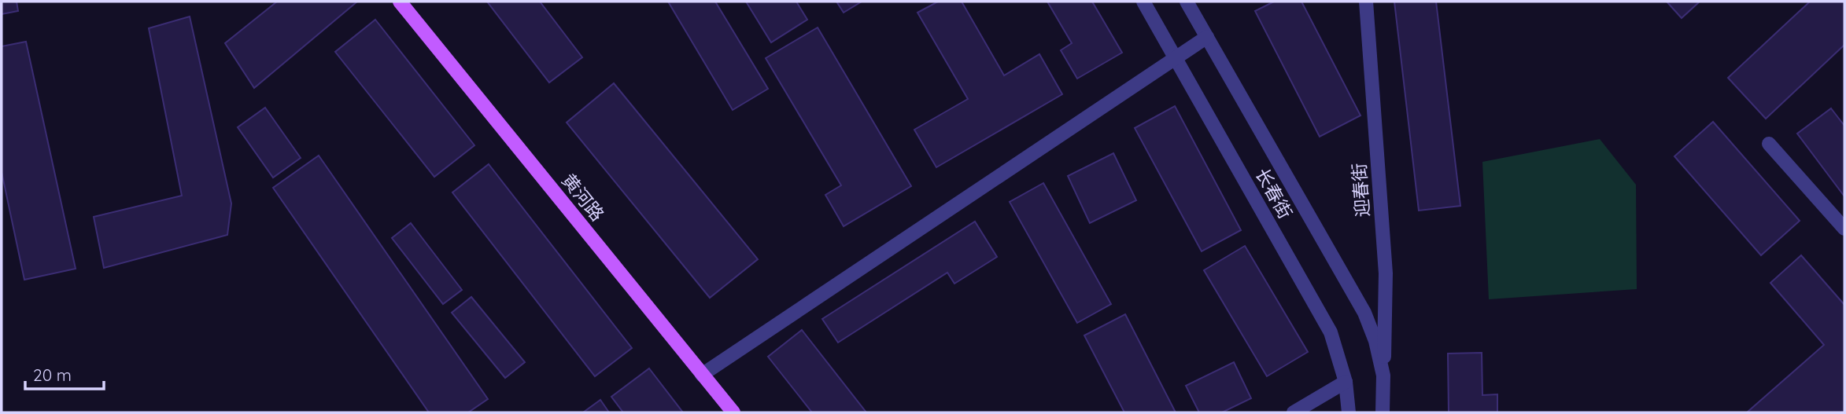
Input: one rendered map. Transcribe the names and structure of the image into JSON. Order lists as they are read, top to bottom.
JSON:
{
  "streets": {
    "main road": ["黄河路"],
    "street": ["迎春街", "长春街"]
  },
  "crossings": [
    ["迎春街", "长春街"]
  ],
  "scale_bar": "20 m"
}
